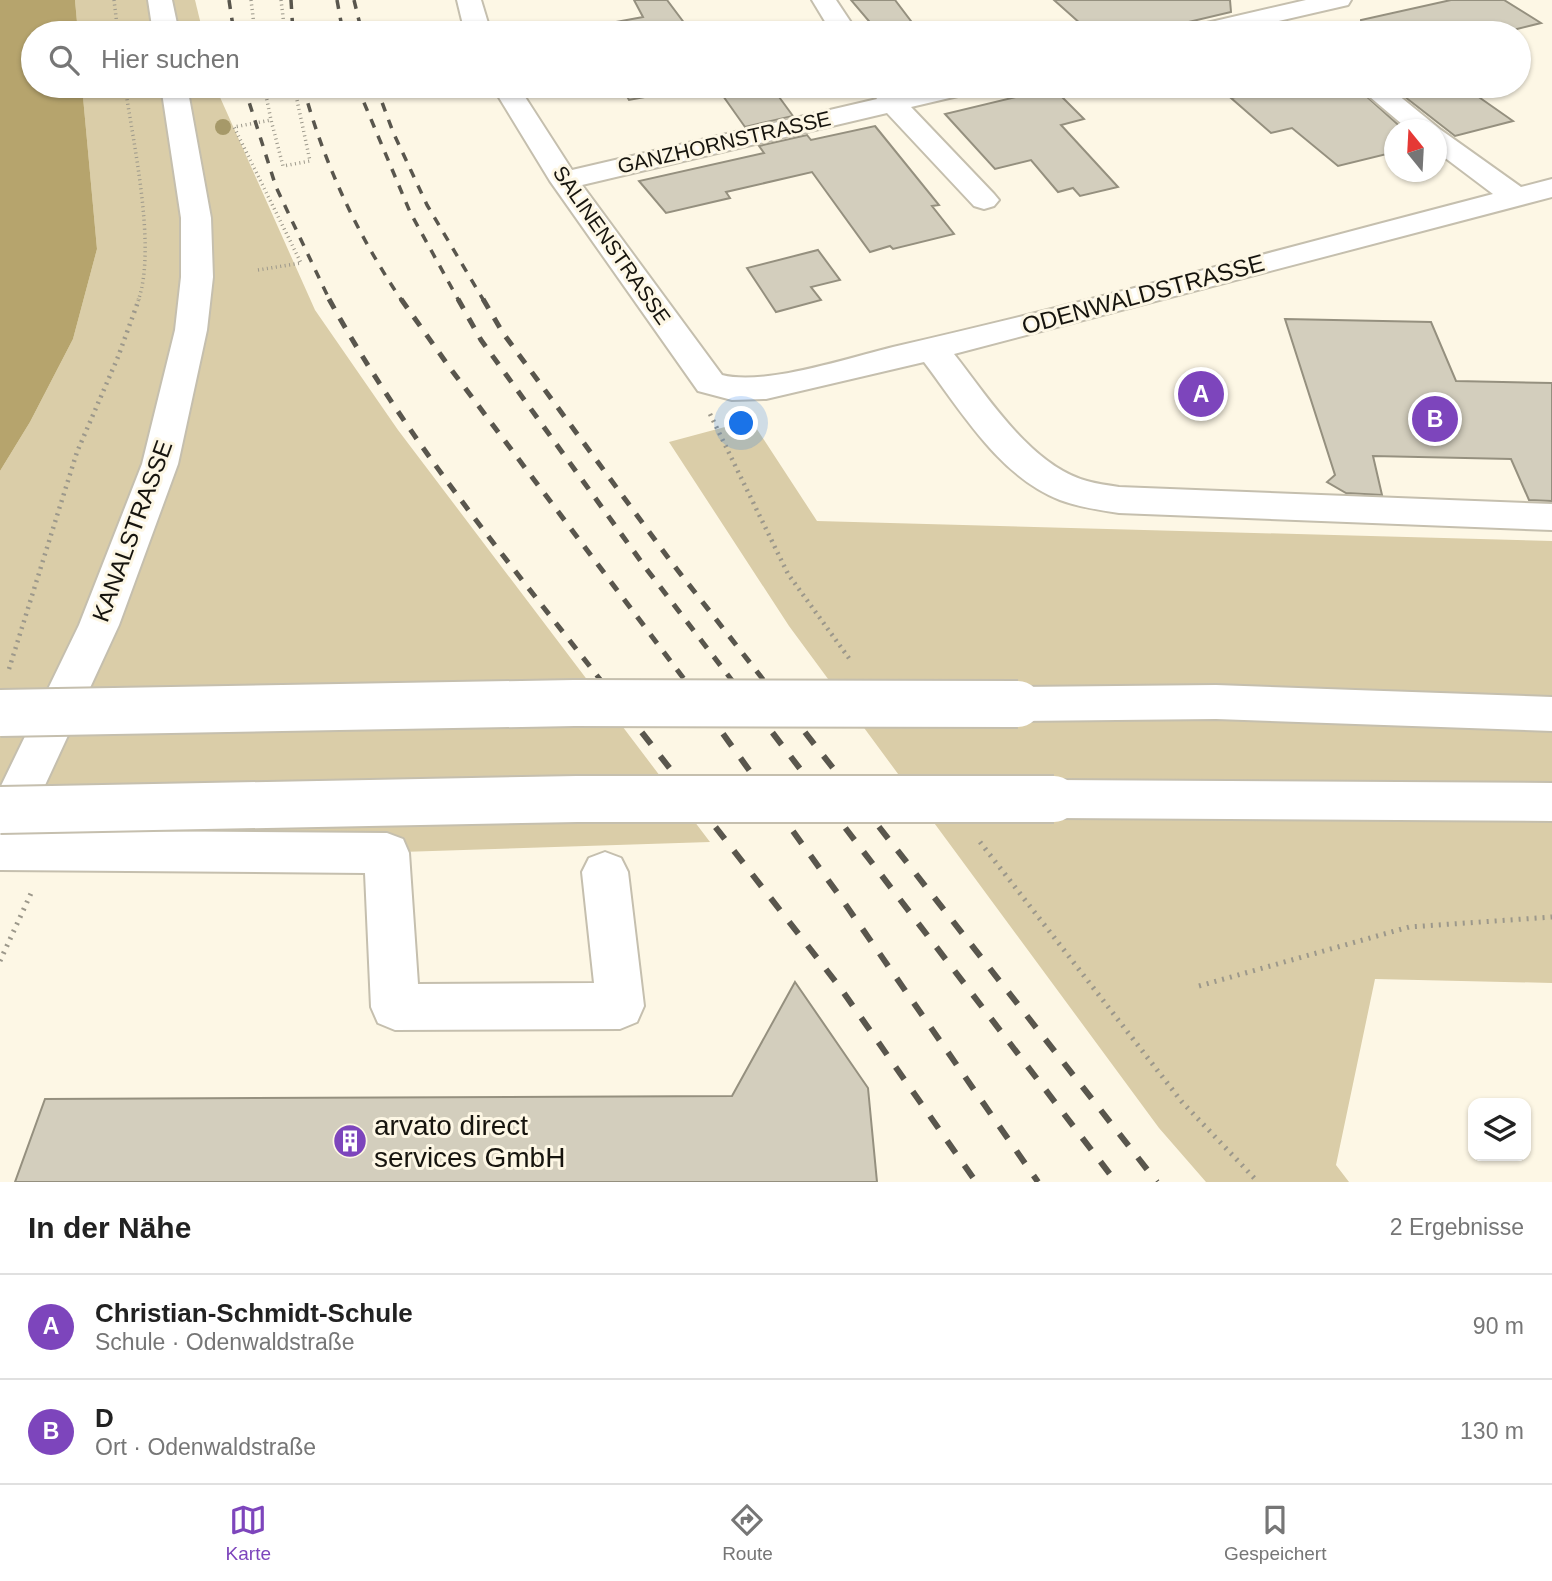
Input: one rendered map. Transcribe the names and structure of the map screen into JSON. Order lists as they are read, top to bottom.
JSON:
{
  "streets": {
    "main road": [
      "GANZHORNSTRASSE",
      "SALINENSTRASSE",
      "ODENWALDSTRASSE",
      "KANALSTRASSE"
    ]
  },
  "crossings": [
    ["GANZHORNSTRASSE", "SALINENSTRASSE"],
    ["SALINENSTRASSE", "ODENWALDSTRASSE"]
  ],
  "places": {
    "building": ["arvato direct services GmbH"]
  },
  "north": "top",
  "page": {
    "search": "Hier suchen",
    "pins": ["A", "B"],
    "heading": ["In der Nähe", "2 Ergebnisse"],
    "list": [
      {
        "mark": "A",
        "name": "Christian-Schmidt-Schule",
        "note": "Schule · Odenwaldstraße",
        "value": "90 m"
      },
      {
        "mark": "B",
        "name": "D",
        "note": "Ort · Odenwaldstraße",
        "value": "130 m"
      }
    ],
    "nav": ["Karte", "Route", "Gespeichert"]
  }
}
